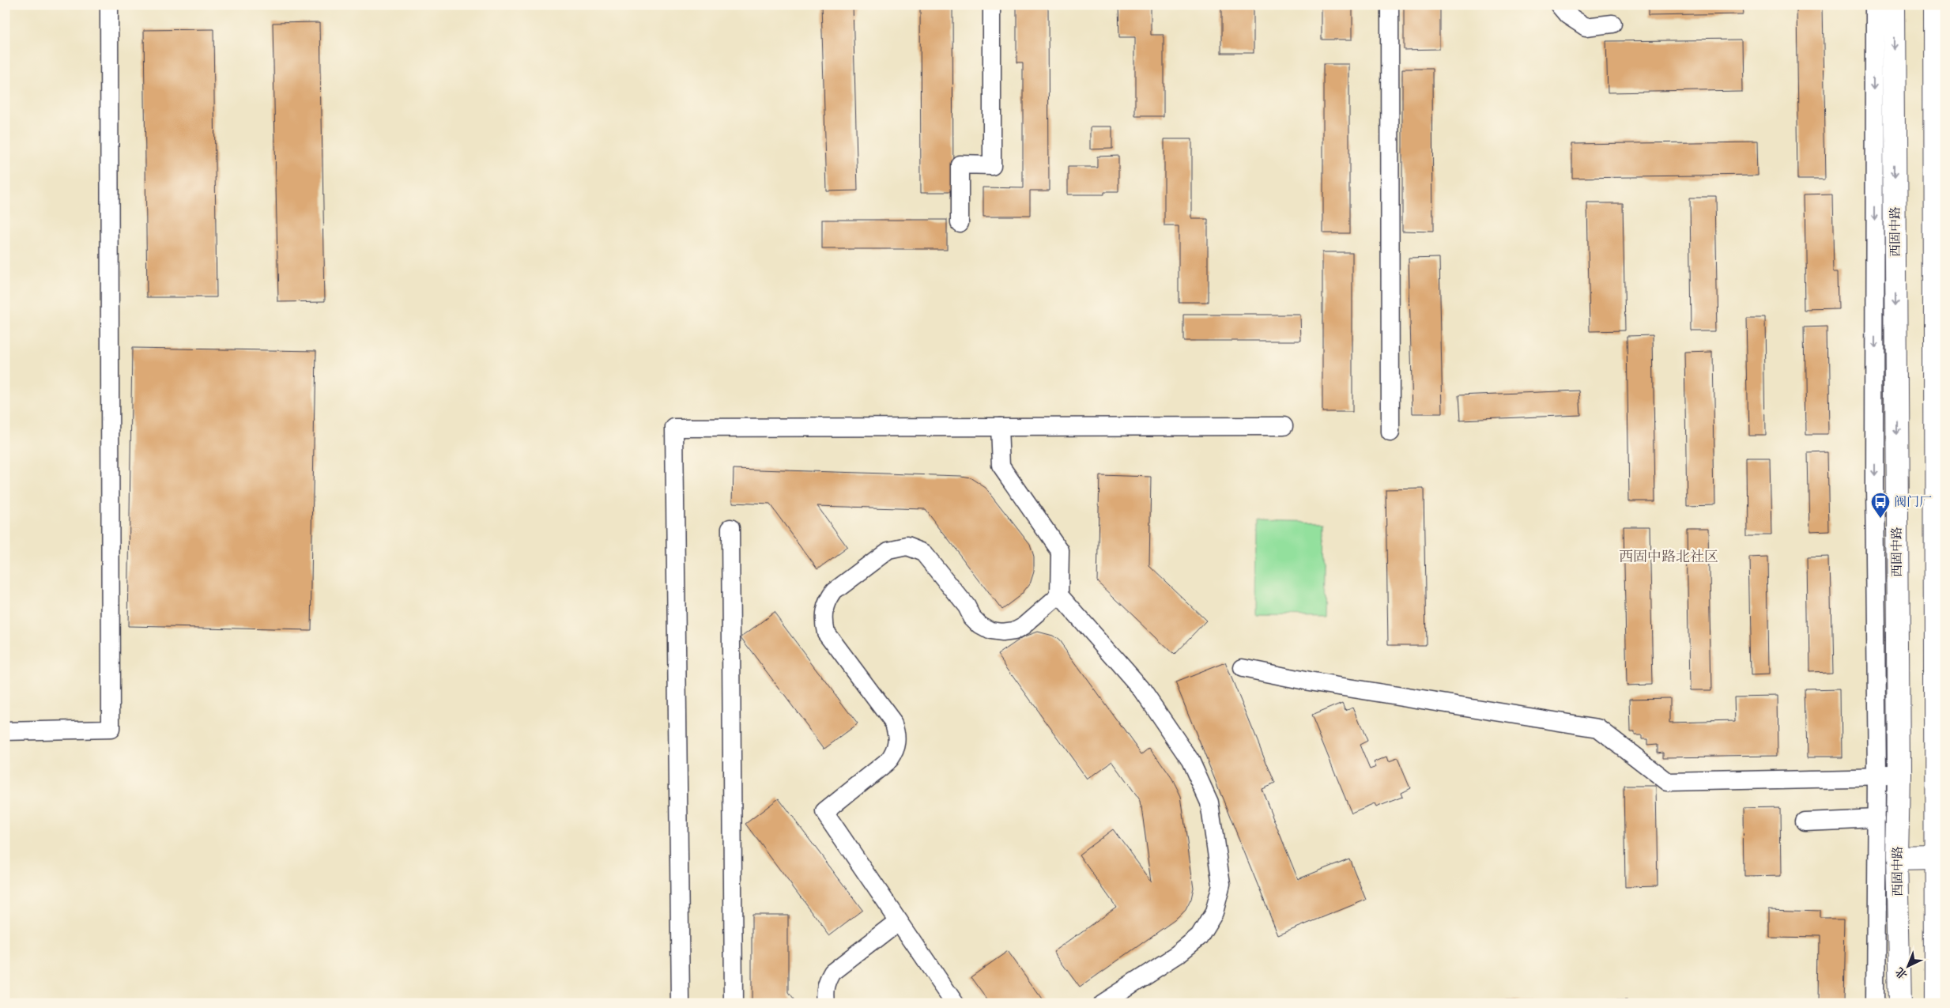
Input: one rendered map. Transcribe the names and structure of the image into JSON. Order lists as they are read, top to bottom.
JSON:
{
  "streets": {
    "main road": ["西固中路"]
  },
  "districts": ["西固中路北社区"],
  "places": {
    "bus stop": ["阀门厂"]
  },
  "north": "bottom left"
}
